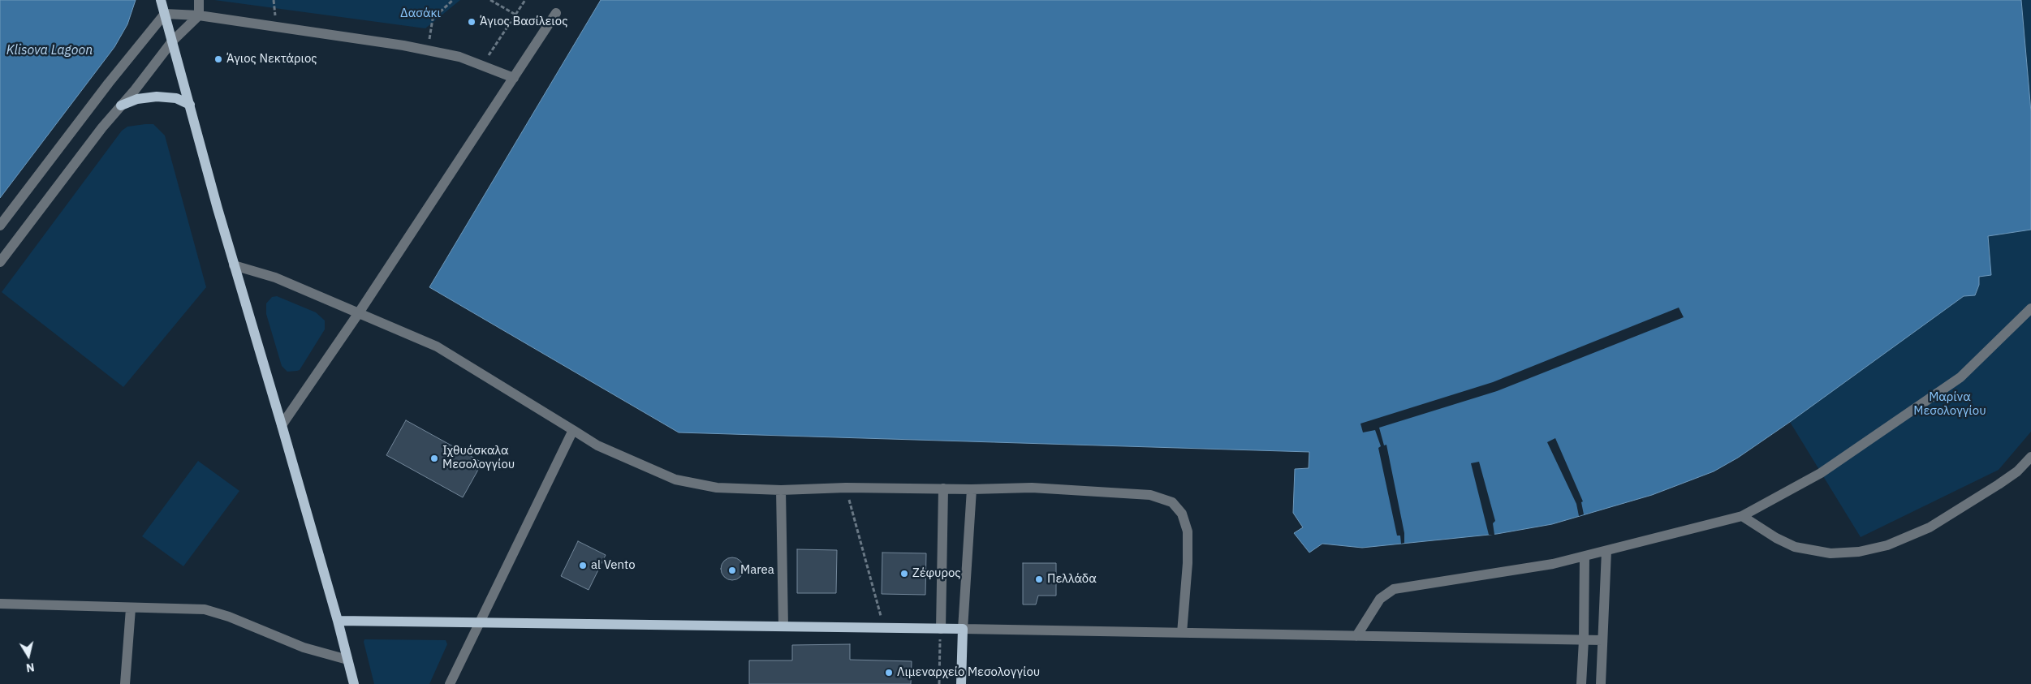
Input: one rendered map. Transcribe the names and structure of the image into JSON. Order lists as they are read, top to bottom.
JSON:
{
  "water": ["Klisova Lagoon"],
  "parks": ["Δασάκι", "Μαρίνα Μεσολογγίου"],
  "places": [
    "Άγιος Βασίλειος",
    "Άγιος Νεκτάριος",
    "Ιχθυόσκαλα Μεσολογγίου",
    "al Vento",
    "Marea",
    "Ζέφυρος",
    "Πελλάδα",
    "Λιμεναρχείο Μεσολογγίου"
  ],
  "north": "bottom"
}
